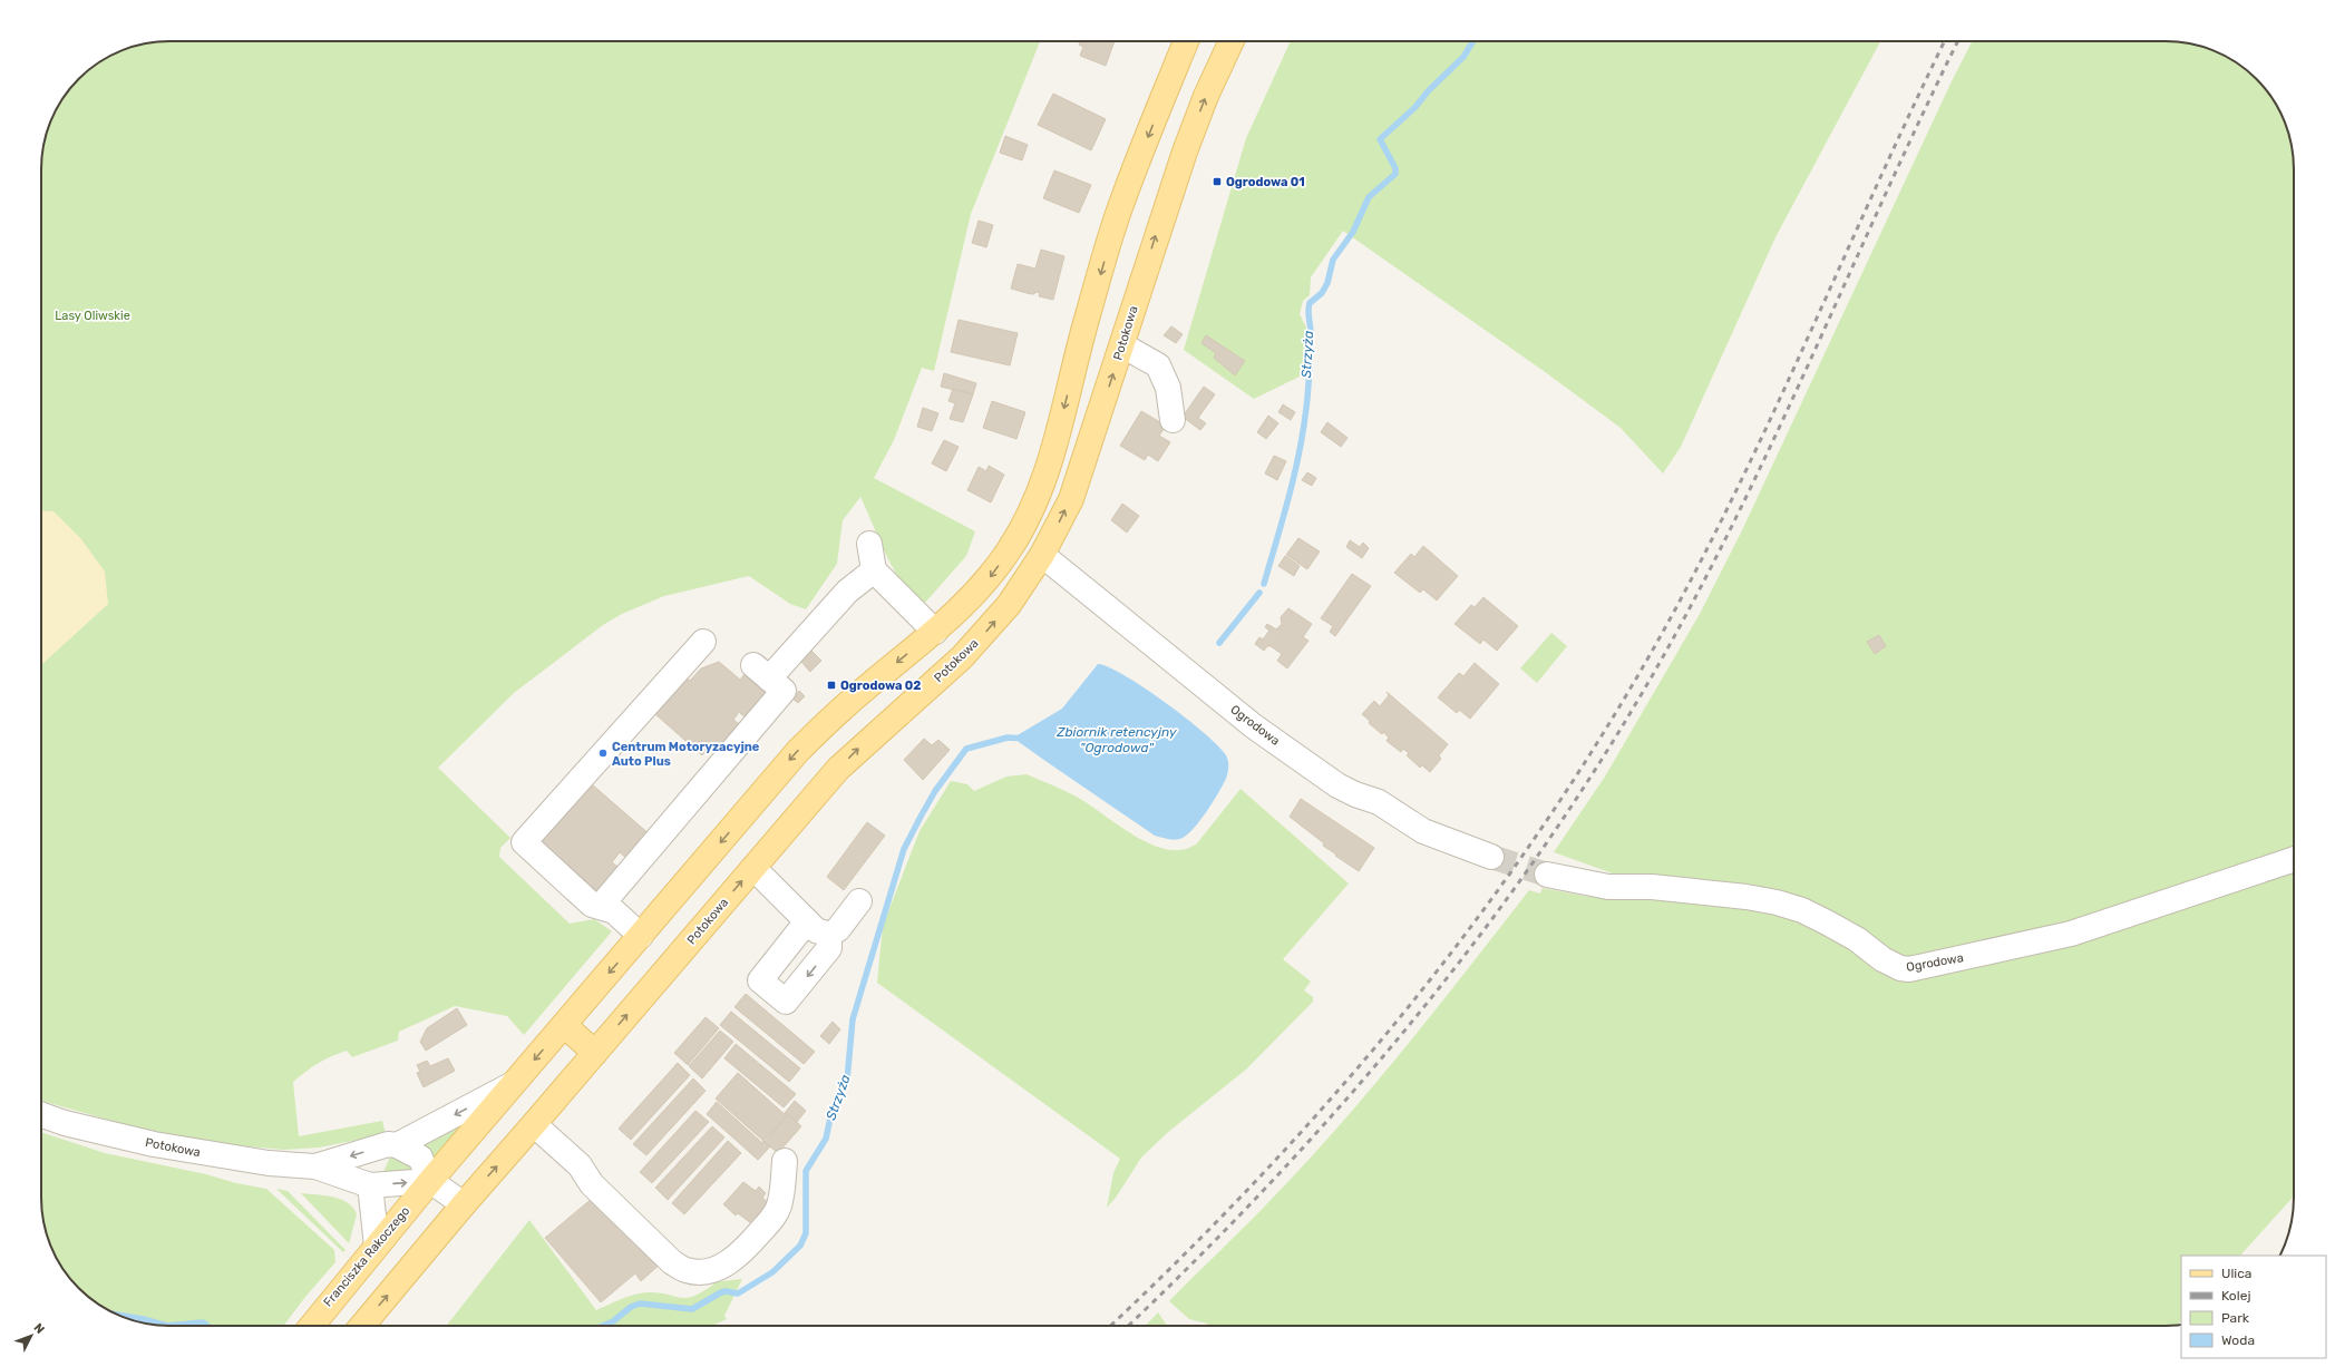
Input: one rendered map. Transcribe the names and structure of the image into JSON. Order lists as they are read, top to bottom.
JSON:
{
  "streets": {
    "main road": ["Potokowa", "Franciszka Rakoczego"],
    "street": ["Ogrodowa"]
  },
  "crossings": [
    ["Potokowa", "Ogrodowa"],
    ["Potokowa", "Franciszka Rakoczego"]
  ],
  "water": ["Strzyża", "Zbiornik retencyjny \"Ogrodowa\""],
  "parks": ["Lasy Oliwskie"],
  "places": {
    "transit": ["Ogrodowa 01", "Ogrodowa 02"],
    "other": ["Centrum Motoryzacyjne Auto Plus"]
  },
  "legend": [
    "Ulica",
    "Kolej",
    "Park",
    "Woda"
  ],
  "north": "top right"
}
